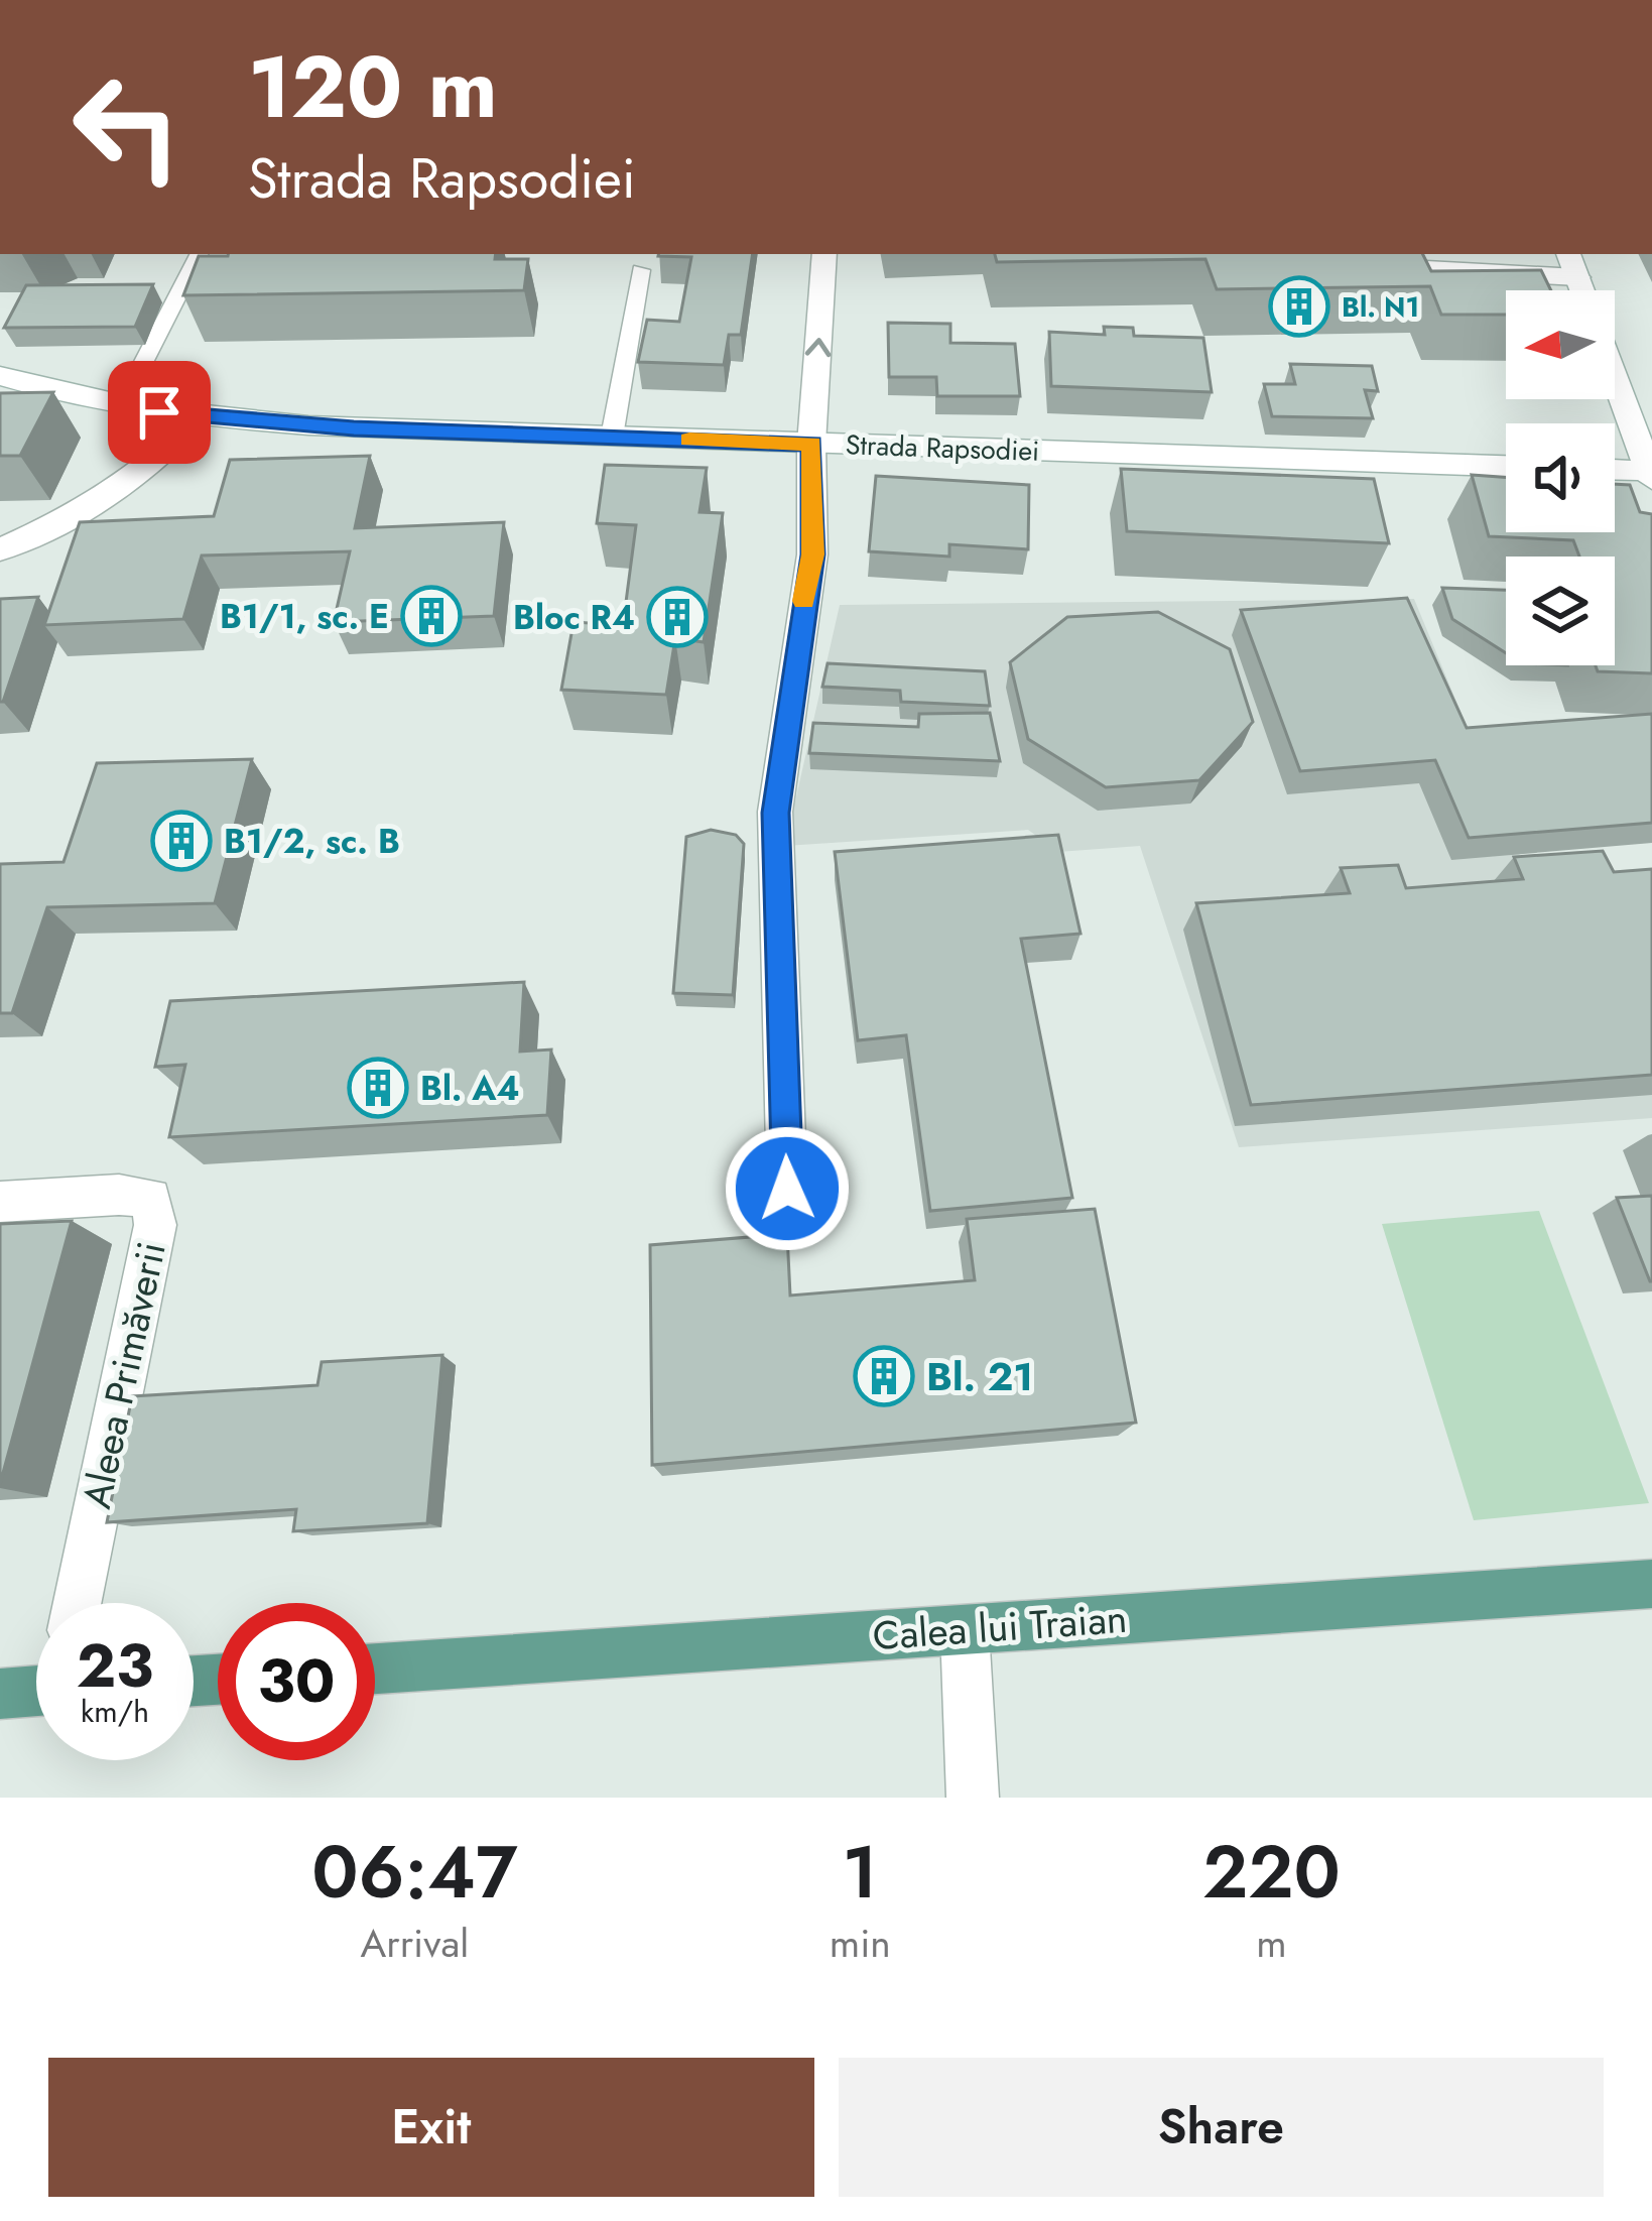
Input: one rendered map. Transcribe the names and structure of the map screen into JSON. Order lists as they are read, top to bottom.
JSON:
{
  "streets": {
    "main road": ["Calea lui Traian"],
    "street": ["Strada Rapsodiei", "Aleea Primăverii"]
  },
  "places": {
    "building": [
      "Bl. N1",
      "B1/1, sc. E",
      "Bloc R4",
      "B1/2, sc. B",
      "Bl. A4",
      "Bl. 21"
    ]
  },
  "north": "left",
  "page": {
    "turn": ["120 m", "Strada Rapsodiei"],
    "speed": "23 km/h",
    "limit": "30",
    "eta": [
      "06:47",
      "Arrival",
      "1",
      "min",
      "220",
      "m"
    ],
    "buttons": ["Exit", "Share"]
  }
}
